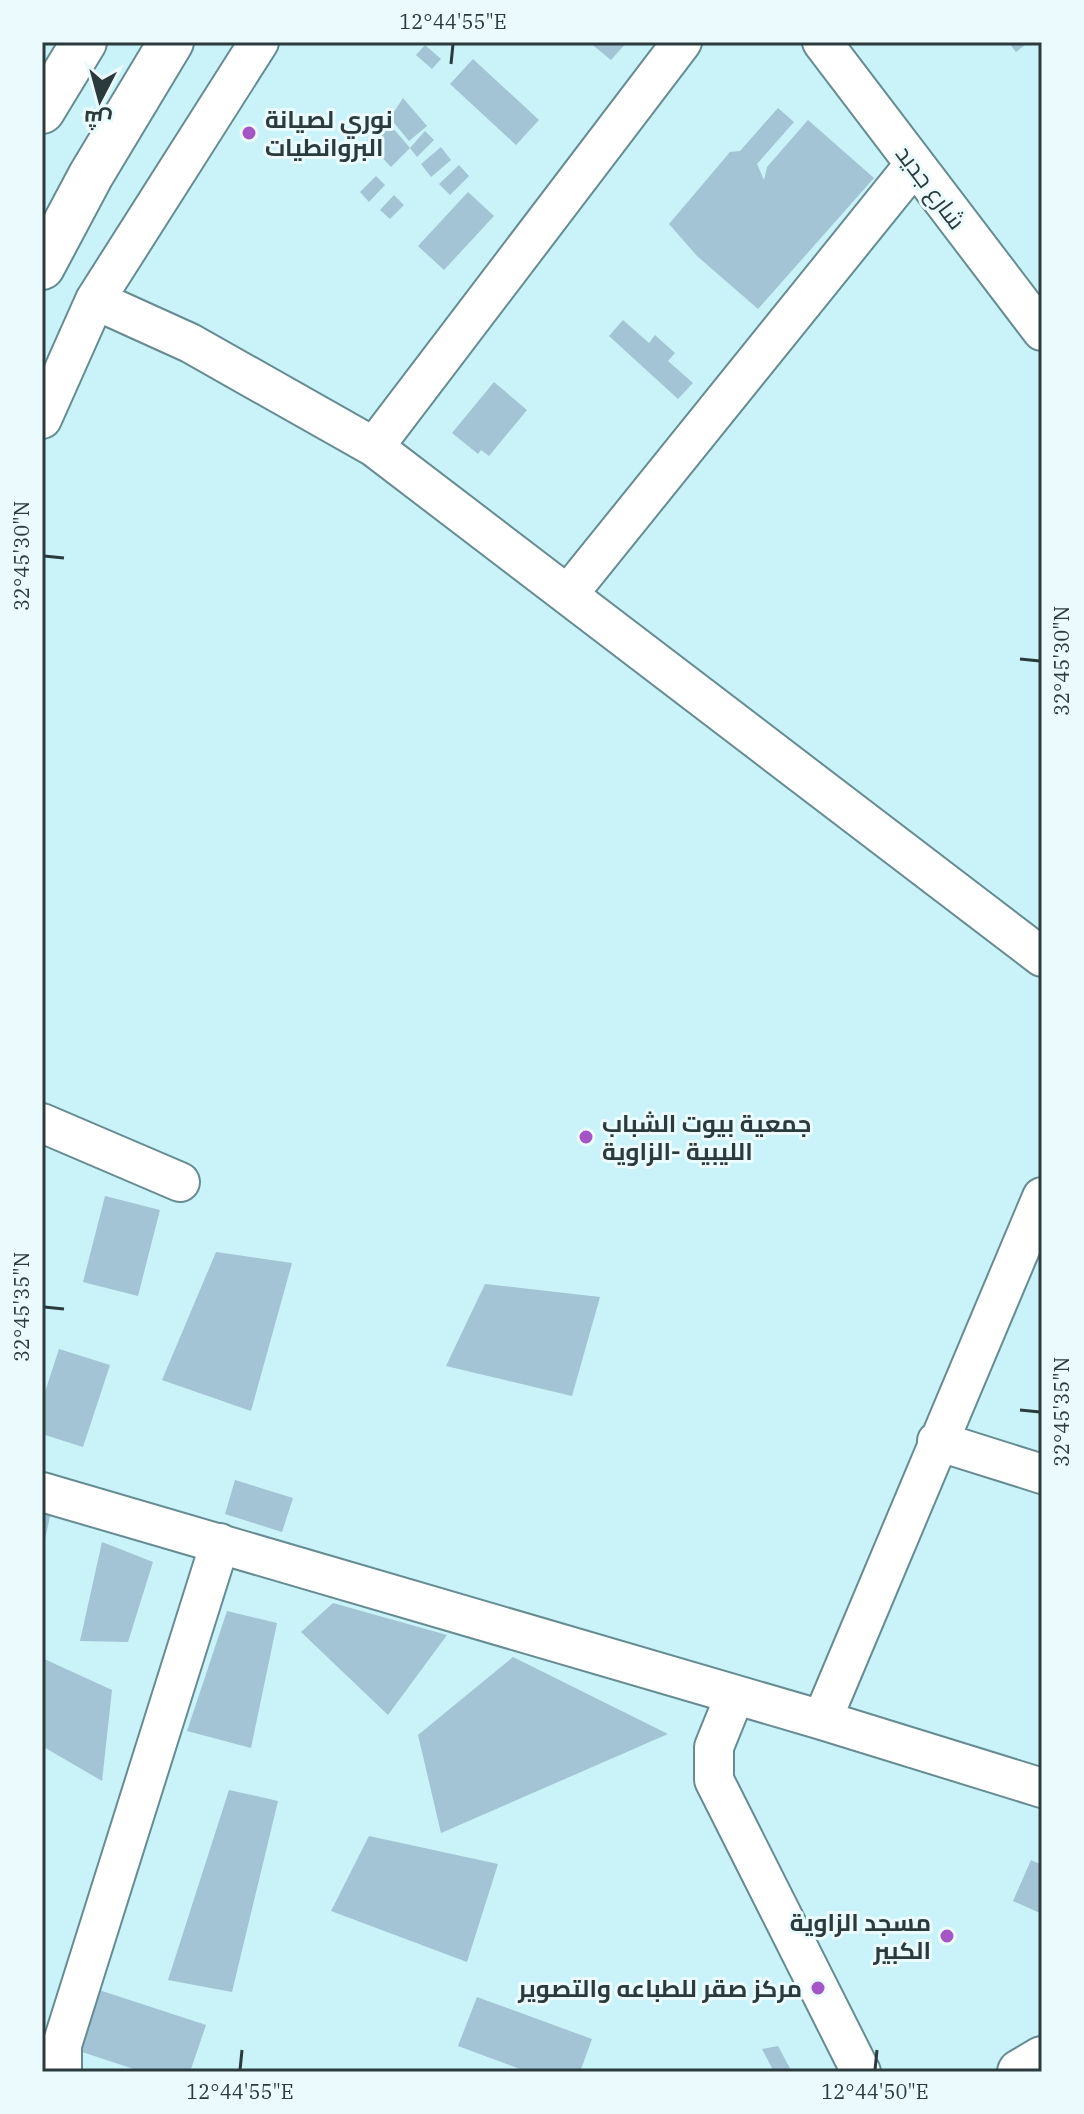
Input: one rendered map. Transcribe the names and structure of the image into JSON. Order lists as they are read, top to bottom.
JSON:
{
  "streets": {
    "street": ["شارع جديد"]
  },
  "places": [
    "نوري لصيانة البروانطيات",
    "جمعية بيوت الشباب الليبية -الزاوية",
    "مسجد الزاوية الكبير",
    "مركز صقر للطباعه والتصوير"
  ],
  "north": "bottom",
  "coordinates": [
    "12°44'55\"E",
    "32°45'30\"N",
    "32°45'35\"N",
    "12°44'50\"E"
  ]
}
